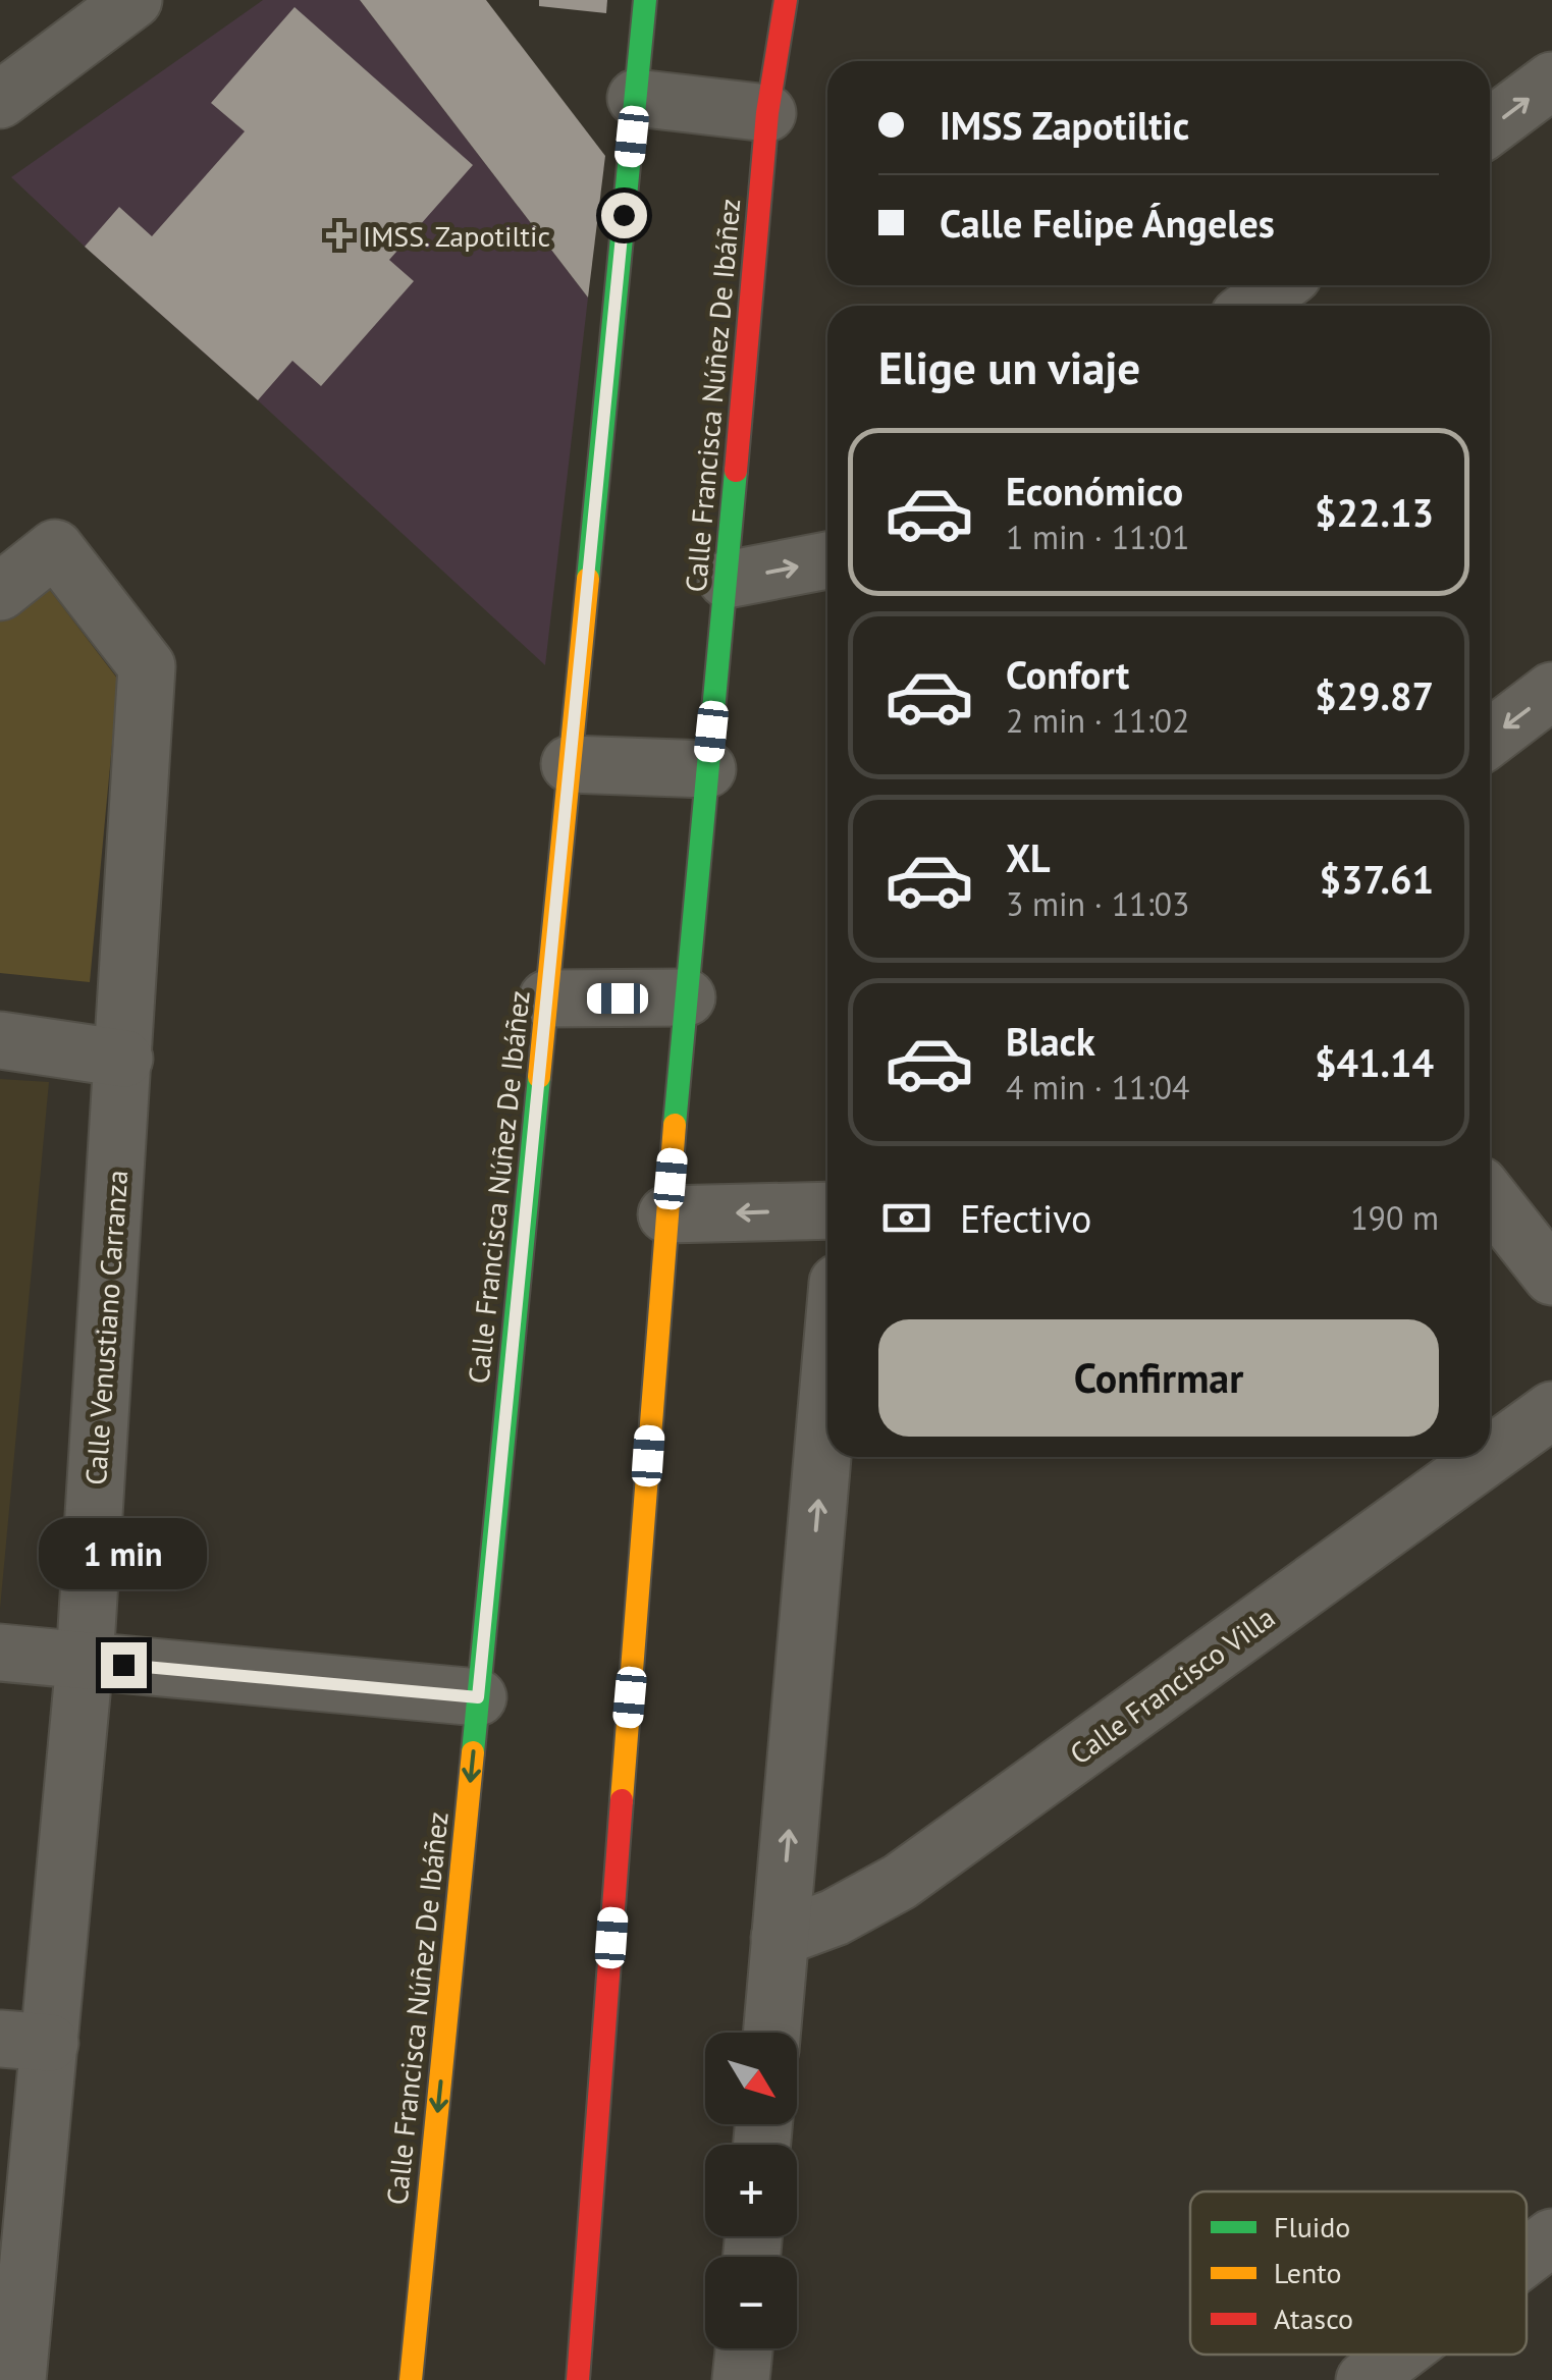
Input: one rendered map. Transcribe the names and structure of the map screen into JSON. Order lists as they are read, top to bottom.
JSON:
{
  "streets": {
    "street": ["Calle Francisca Núñez De Ibáñez", "Calle Venustiano Carranza", "Calle Francisco Villa"]
  },
  "places": {
    "health": ["IMSS. Zapotiltic"]
  },
  "legend": ["Fluido", "Lento", "Atasco"],
  "north": "bottom right",
  "page": {
    "banner": ["IMSS Zapotiltic", "Calle Felipe Ángeles"],
    "heading": "Elige un viaje",
    "list": [
      {
        "name": "Económico",
        "note": "1 min · 11:01",
        "value": "$22.13"
      },
      {
        "name": "Confort",
        "note": "2 min · 11:02",
        "value": "$29.87"
      },
      {
        "name": "XL",
        "note": "3 min · 11:03",
        "value": "$37.61"
      },
      {
        "name": "Black",
        "note": "4 min · 11:04",
        "value": "$41.14"
      }
    ],
    "pay": ["Efectivo", "190 m"],
    "buttons": "Confirmar",
    "bubble": "1 min",
    "map_buttons": ["+", "−"]
  }
}
